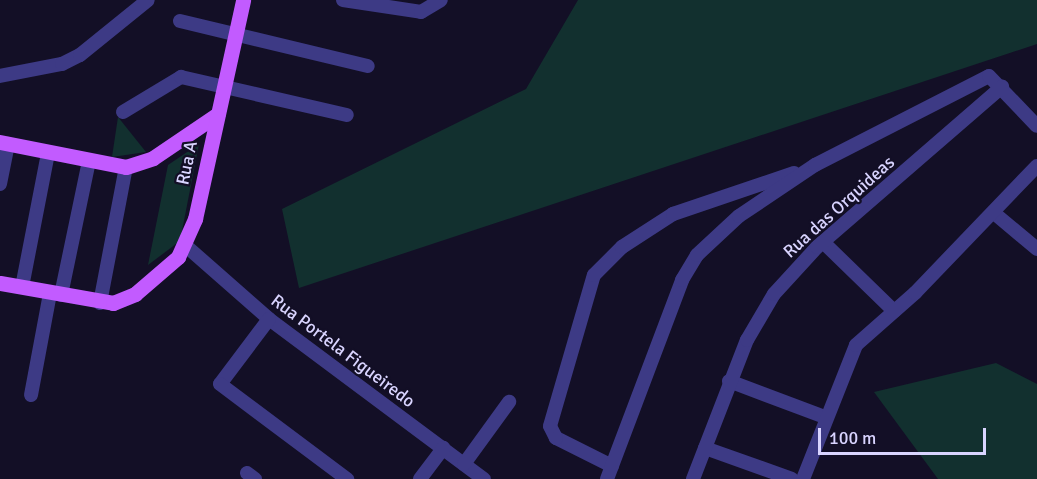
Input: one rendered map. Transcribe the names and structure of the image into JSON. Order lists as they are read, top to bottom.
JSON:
{
  "streets": {
    "main road": ["Rua A"],
    "street": ["Rua das Orquideas", "Rua Portela Figueiredo"]
  },
  "crossings": [
    ["Rua A", "Rua Portela Figueiredo"]
  ],
  "scale_bar": "100 m"
}
